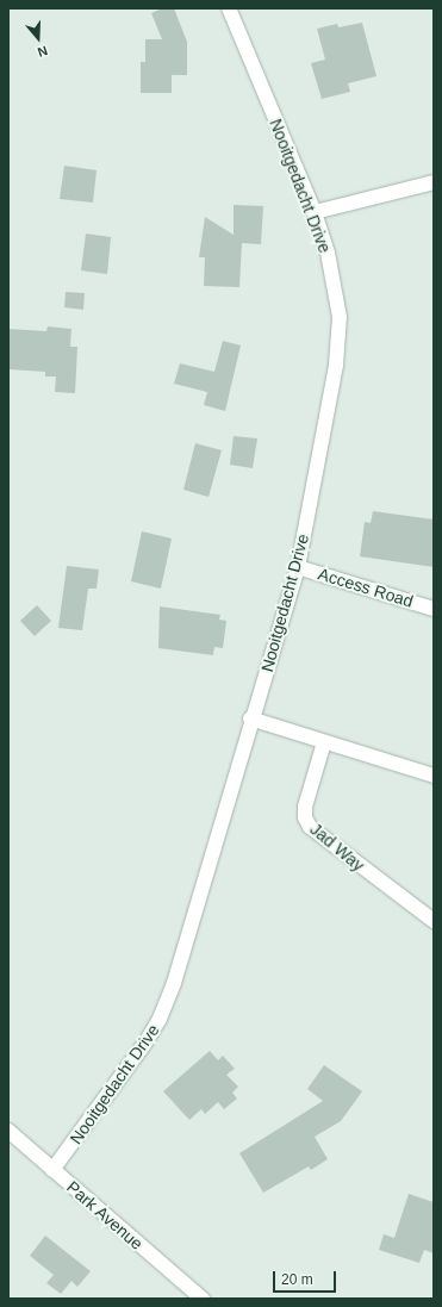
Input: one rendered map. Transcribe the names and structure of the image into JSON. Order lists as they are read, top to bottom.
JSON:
{
  "streets": {
    "street": [
      "Nooitgedacht Drive",
      "Access Road",
      "Jad Way",
      "Park Avenue"
    ]
  },
  "crossings": [
    ["Nooitgedacht Drive", "Access Road"],
    ["Nooitgedacht Drive", "Park Avenue"]
  ],
  "scale_bar": "20 m",
  "north": "bottom"
}
